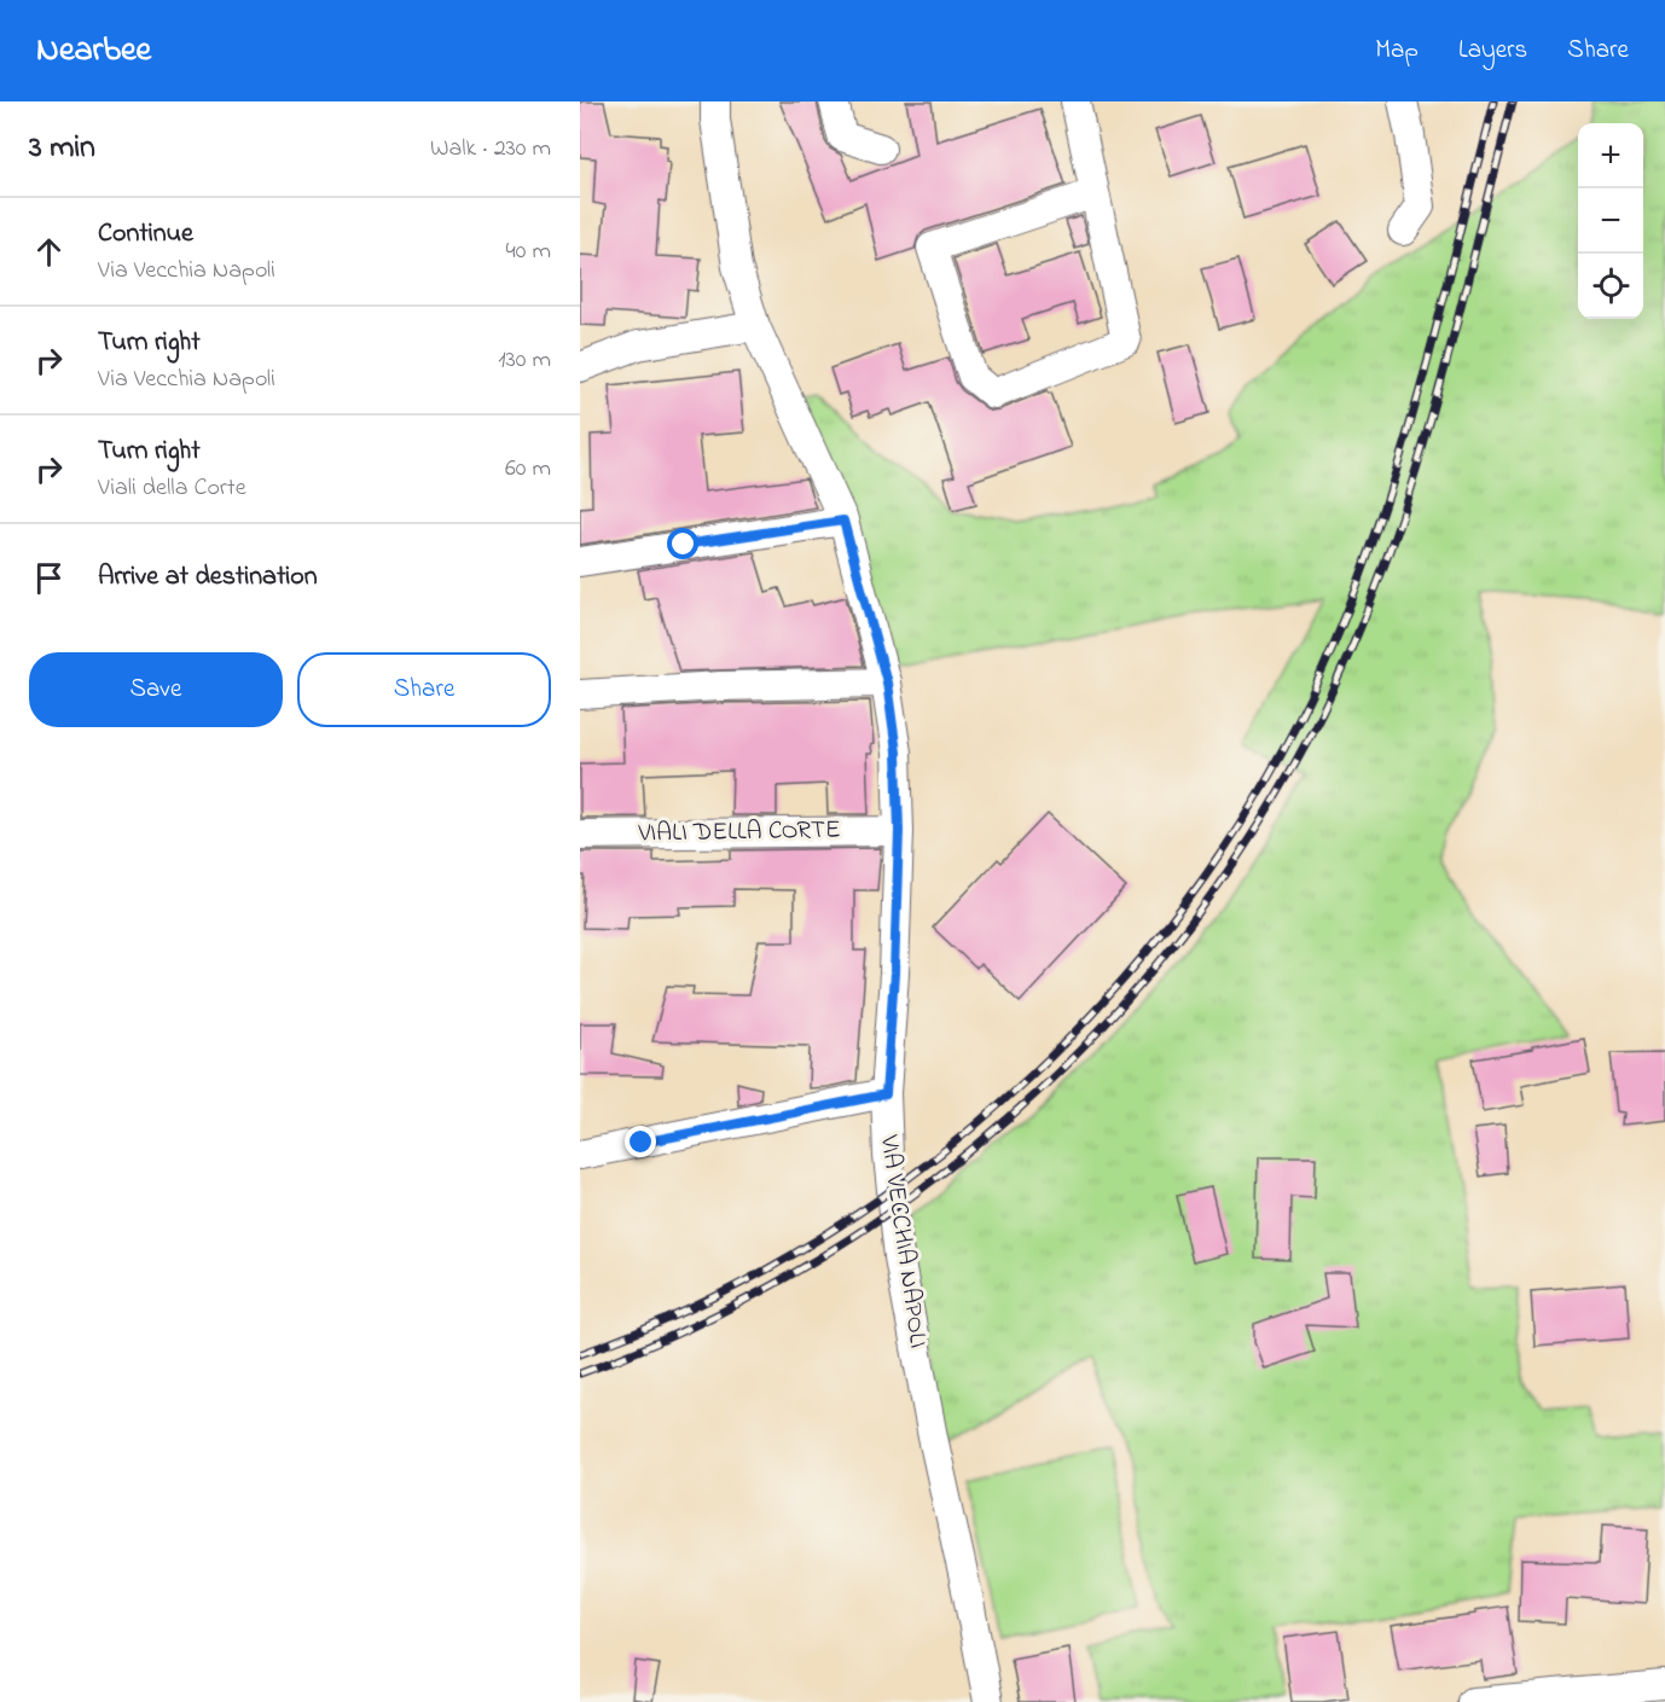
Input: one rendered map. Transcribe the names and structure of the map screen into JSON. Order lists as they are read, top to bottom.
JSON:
{
  "streets": {
    "street": ["VIALI DELLA CORTE", "VIA VECCHIA NAPOLI"]
  },
  "crossings": [
    ["VIALI DELLA CORTE", "VIA VECCHIA NAPOLI"]
  ],
  "page": {
    "header": "Nearbee",
    "nav": ["Map", "Layers", "Share"],
    "heading": ["3 min", "Walk · 230 m"],
    "map_buttons": ["+", "−"],
    "list": [
      ["Continue", "Via Vecchia Napoli", "40 m"],
      ["Turn right", "Via Vecchia Napoli", "130 m"],
      ["Turn right", "Viali della Corte", "60 m"],
      "Arrive at destination"
    ],
    "buttons": ["Save", "Share"]
  }
}
